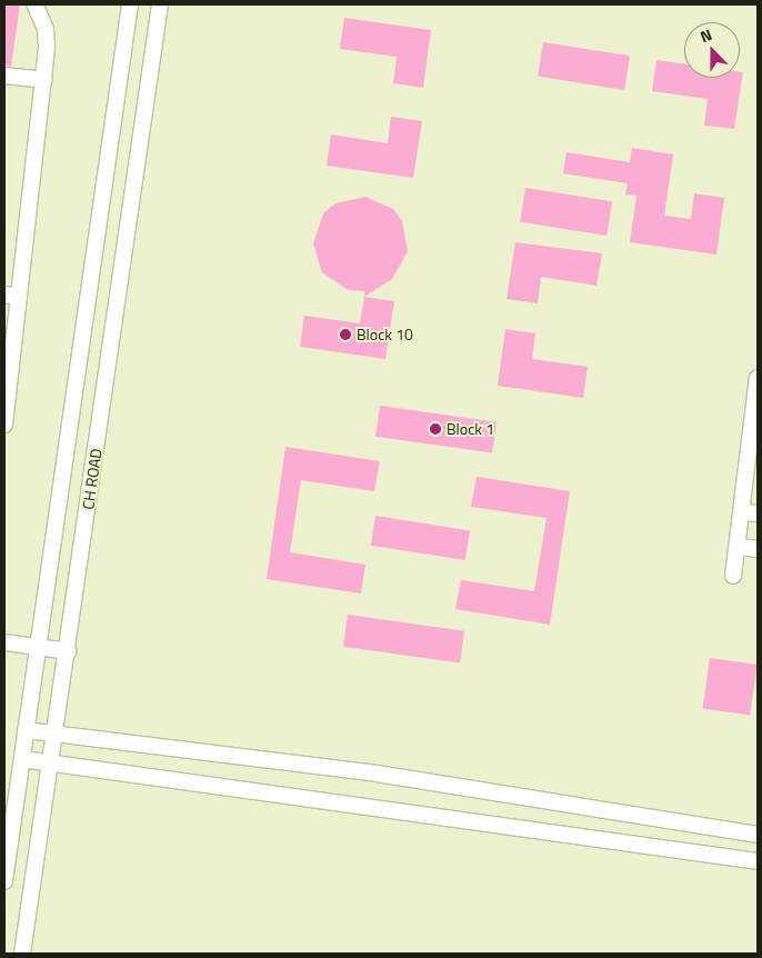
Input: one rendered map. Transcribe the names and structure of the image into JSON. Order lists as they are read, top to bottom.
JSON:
{
  "streets": {
    "street": ["CH ROAD"]
  },
  "places": ["Block 10", "Block 1"],
  "north": "top"
}
